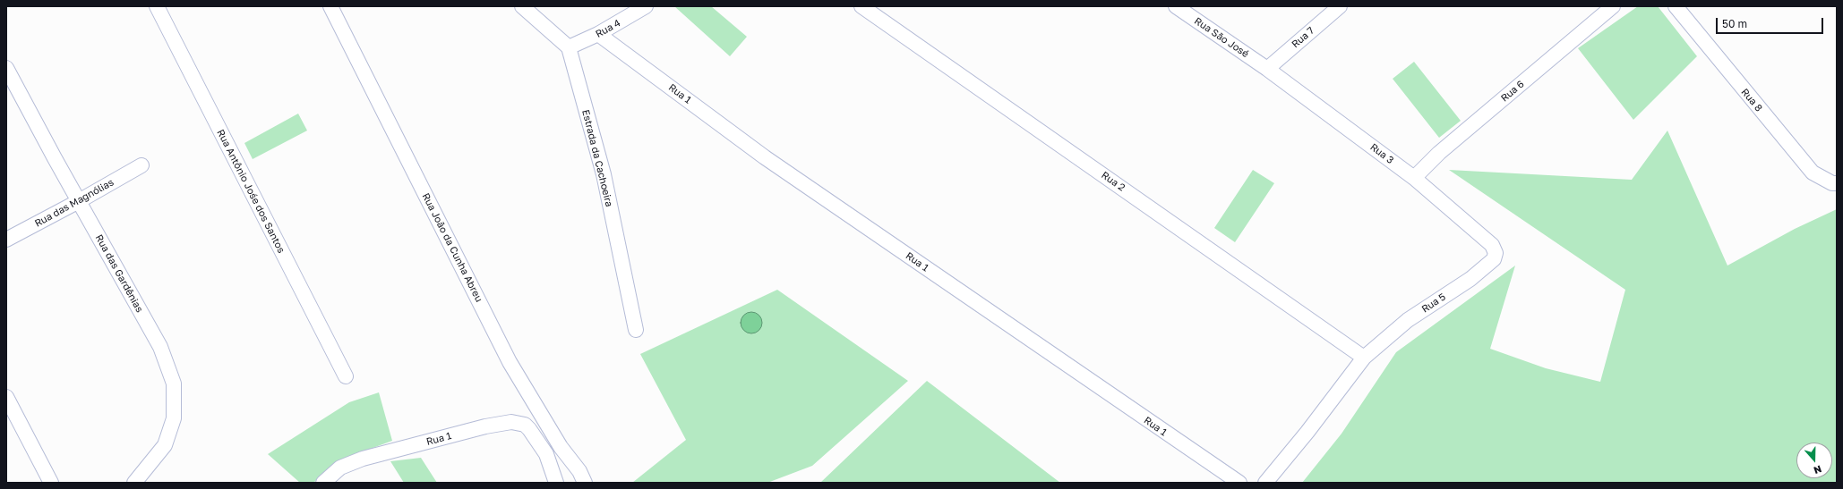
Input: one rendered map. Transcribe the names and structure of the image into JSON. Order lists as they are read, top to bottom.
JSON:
{
  "streets": {
    "street": [
      "Rua 4",
      "Rua São José",
      "Rua 7",
      "Rua 6",
      "Rua 1",
      "Rua 8",
      "Rua 3",
      "Estrada da Cachoeira",
      "Rua 2",
      "Rua Antônio Jośe dos Santos",
      "Rua das Magnólias",
      "Rua João da Cunha Abreu",
      "Rua das Gardênias",
      "Rua 5"
    ]
  },
  "crossings": [
    ["Rua 4", "Rua 1"],
    ["Rua 4", "Estrada da Cachoeira"],
    ["Rua São José", "Rua 7"],
    ["Rua São José", "Rua 3"],
    ["Rua 7", "Rua 3"],
    ["Rua 6", "Rua 3"],
    ["Rua 3", "Rua 5"],
    ["Rua 2", "Rua 5"],
    ["Rua das Magnólias", "Rua das Gardênias"]
  ],
  "scale_bar": "50 m",
  "north": "bottom"
}
